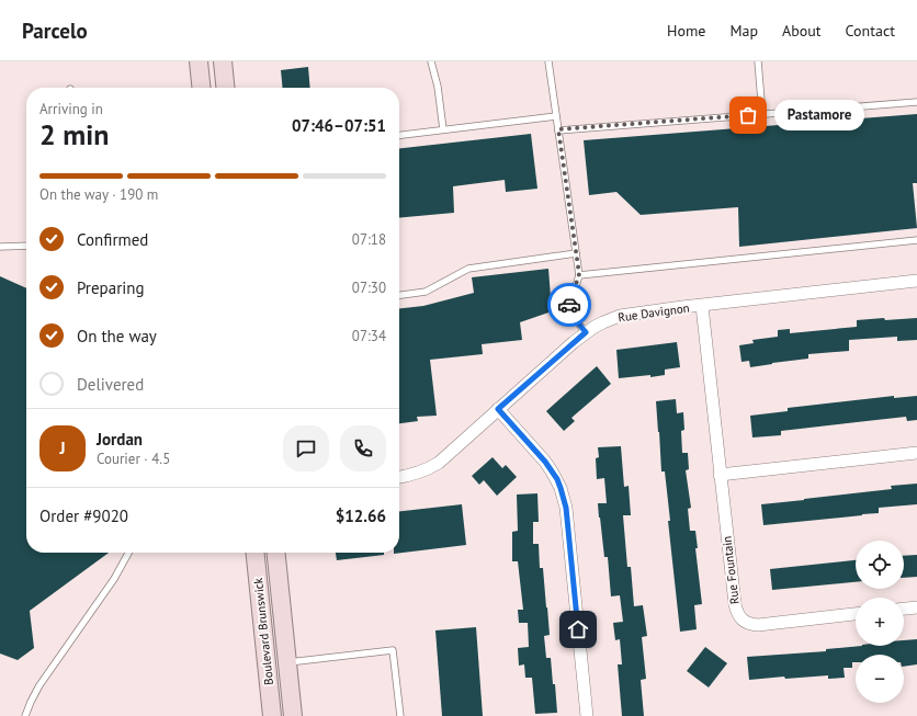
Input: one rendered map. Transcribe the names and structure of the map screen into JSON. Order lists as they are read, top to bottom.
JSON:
{
  "streets": {
    "street": ["Rue Davignon", "Rue Fountain", "Boulevard Brunswick"]
  },
  "crossings": [
    ["Rue Davignon", "Rue Fountain"]
  ],
  "places": ["Pastamore"],
  "page": {
    "header": "Parcelo",
    "nav": [
      "Home",
      "Map",
      "About",
      "Contact"
    ],
    "heading": ["2 min", "Arriving in", "07:46–07:51"],
    "panel": [
      "Jordan",
      "Courier · 4.5",
      "Order #9020",
      "$12.66"
    ],
    "bubble": "Pastamore",
    "bar": "On the way · 190 m",
    "list": [
      ["Confirmed", "07:18"],
      ["Preparing", "07:30"],
      ["On the way", "07:34"],
      "Delivered"
    ],
    "round": "J",
    "map_buttons": ["+", "−"]
  }
}
